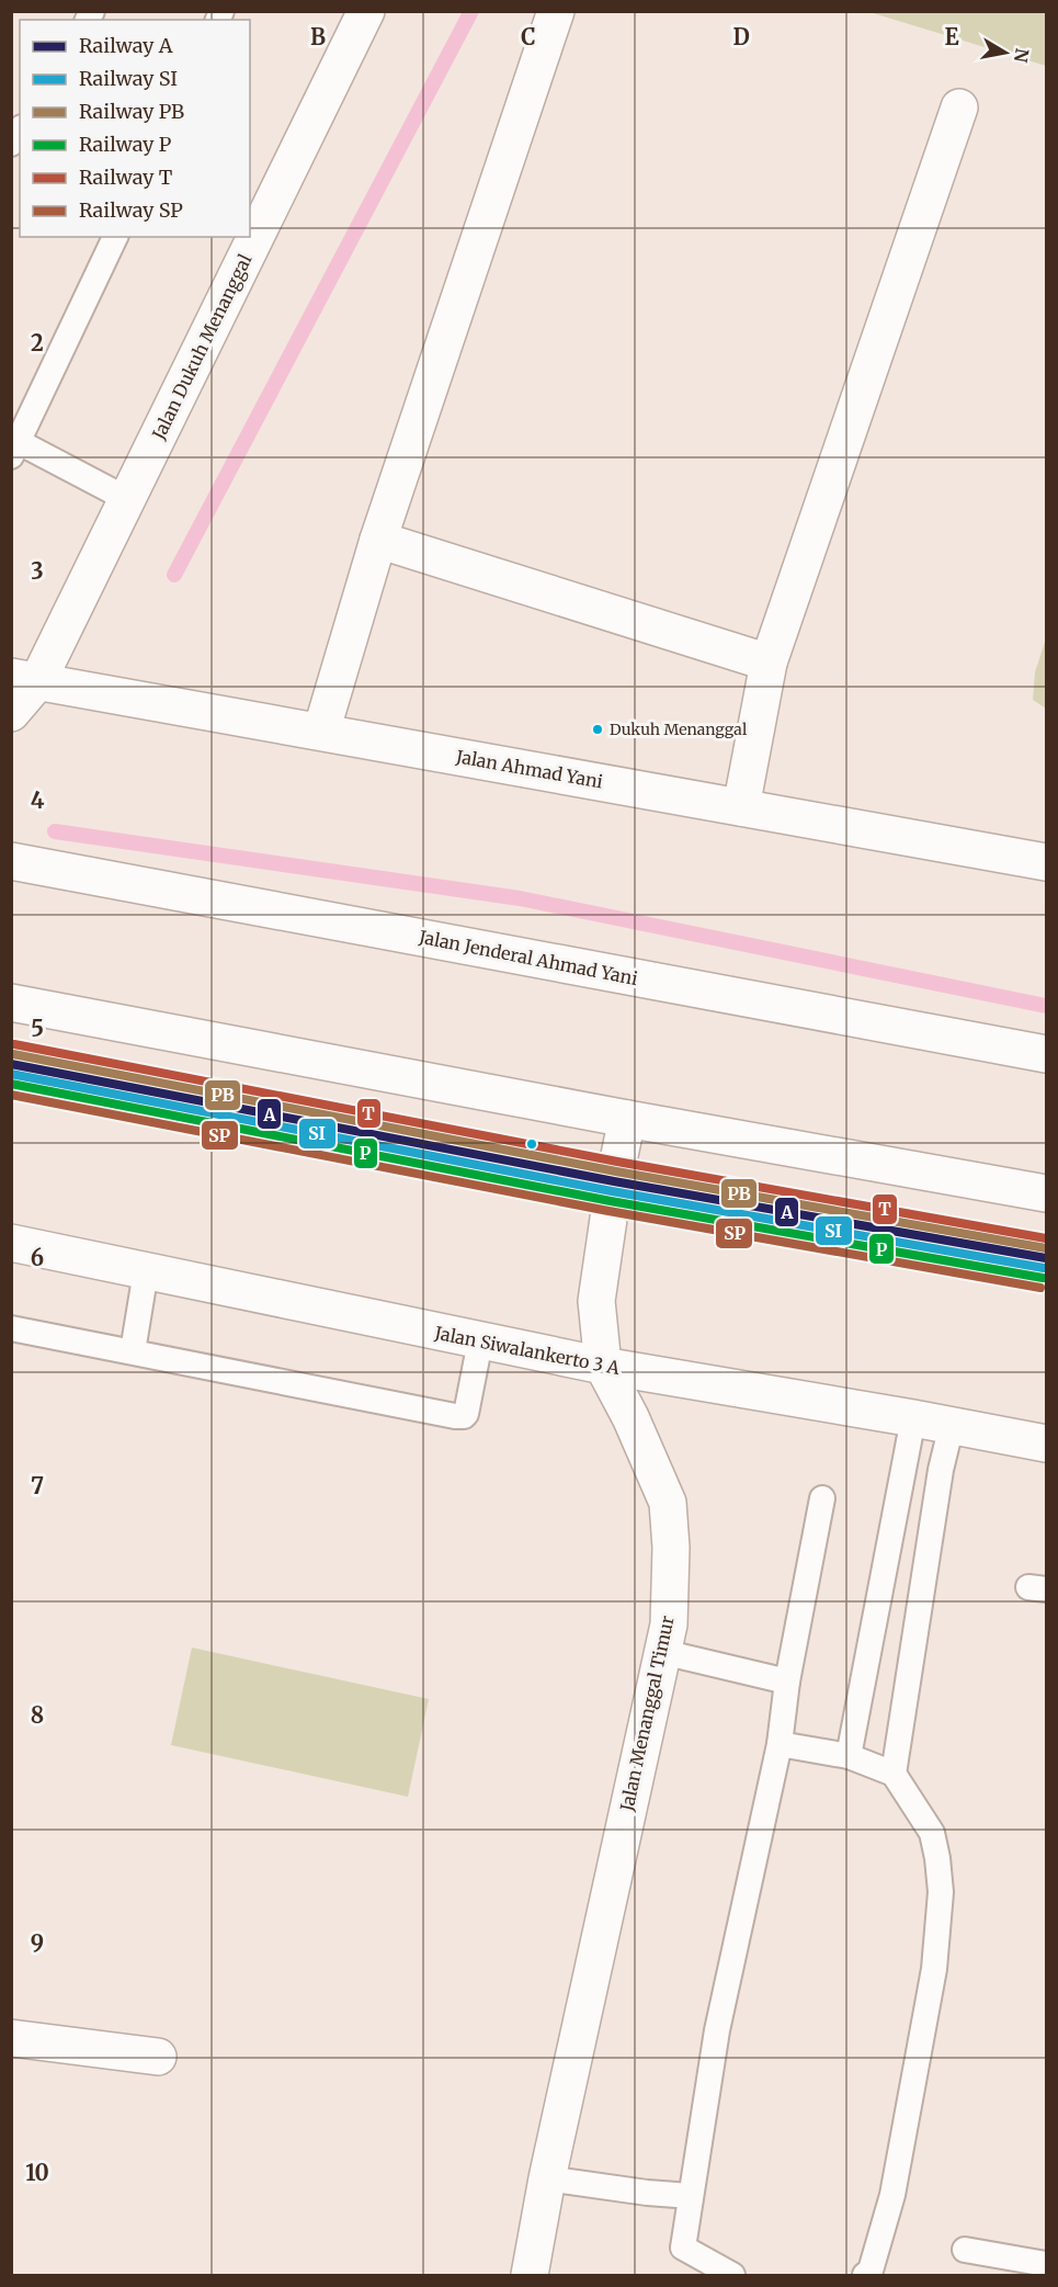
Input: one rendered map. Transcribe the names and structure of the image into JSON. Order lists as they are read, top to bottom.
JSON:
{
  "streets": {
    "main road": [
      "Jalan Dukuh Menanggal",
      "Jalan Ahmad Yani",
      "Jalan Jenderal Ahmad Yani",
      "Jalan Siwalankerto 3 A",
      "Jalan Menanggal Timur"
    ]
  },
  "crossings": [
    ["Jalan Dukuh Menanggal", "Jalan Ahmad Yani"],
    ["Jalan Siwalankerto 3 A", "Jalan Menanggal Timur"]
  ],
  "places": ["Dukuh Menanggal"],
  "lines": [
    "rail line T",
    "rail line PB",
    "rail line A",
    "rail line SI",
    "rail line P",
    "rail line SP"
  ],
  "legend": [
    "Railway A",
    "Railway SI",
    "Railway PB",
    "Railway P",
    "Railway T",
    "Railway SP"
  ],
  "north": "right",
  "grid": {
    "columns": [
      "B",
      "C",
      "D",
      "E"
    ],
    "rows": [
      "2",
      "3",
      "4",
      "5",
      "6",
      "7",
      "8",
      "9",
      "10"
    ]
  }
}
